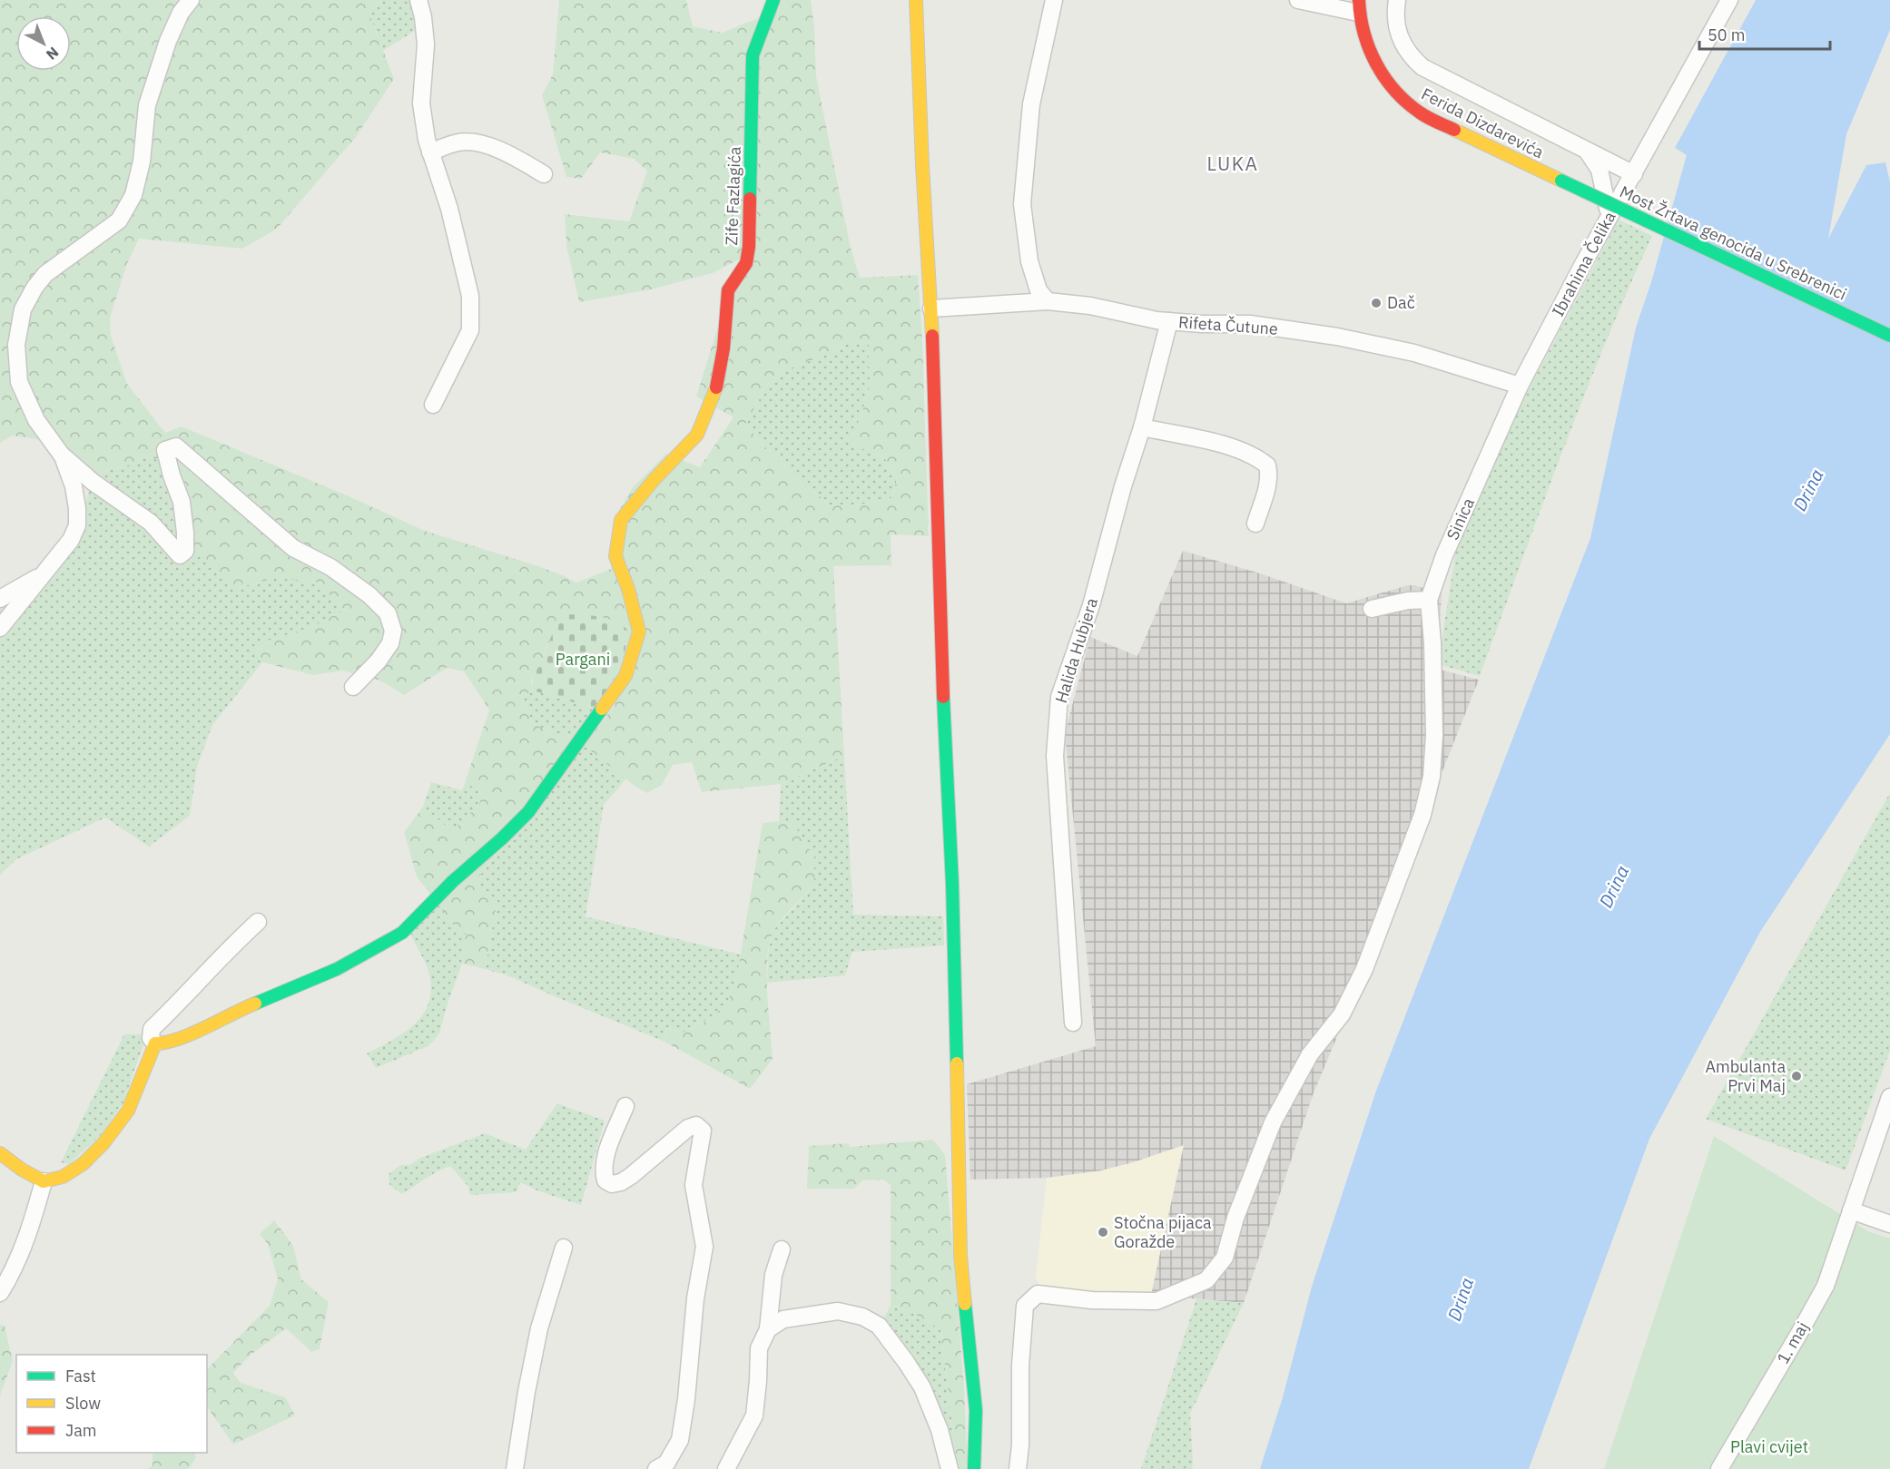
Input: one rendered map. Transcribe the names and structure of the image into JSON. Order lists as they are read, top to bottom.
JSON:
{
  "streets": {
    "street": [
      "Ferida Dizdarevića",
      "Zife Fazlagića",
      "Most Žrtava genocida u Srebrenici",
      "Ibrahima Čelika",
      "Rifeta Čutune",
      "Sinica",
      "Halida Hubjera",
      "1. maj"
    ]
  },
  "crossings": [
    ["Ferida Dizdarevića", "Most Žrtava genocida u Srebrenici"],
    ["Ibrahima Čelika", "Rifeta Čutune"],
    ["Ibrahima Čelika", "Sinica"],
    ["Rifeta Čutune", "Sinica"],
    ["Rifeta Čutune", "Halida Hubjera"]
  ],
  "districts": ["LUKA"],
  "water": ["Drina"],
  "parks": ["Pargani", "Plavi cvijet"],
  "places": ["Dač", "Ambulanta Prvi Maj", "Stočna pijaca Goražde"],
  "legend": ["Fast", "Slow", "Jam"],
  "scale_bar": "50 m",
  "north": "bottom right"
}
